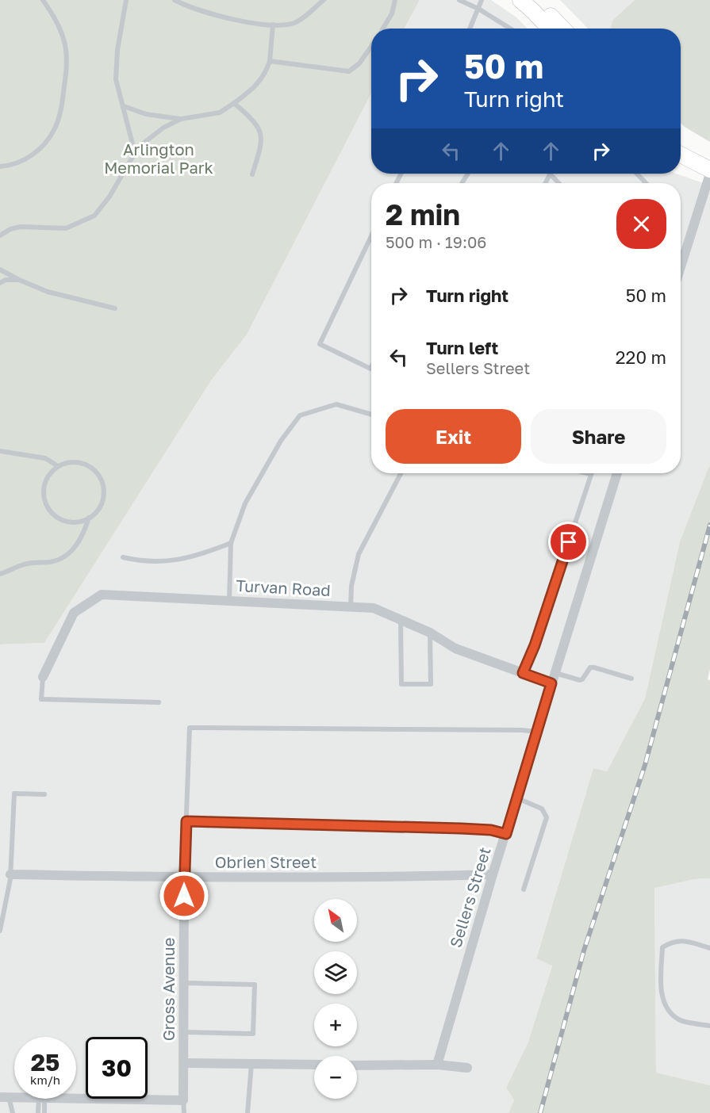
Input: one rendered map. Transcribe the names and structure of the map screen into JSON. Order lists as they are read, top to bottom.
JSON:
{
  "streets": {
    "street": [
      "Turvan Road",
      "Obrien Street",
      "Sellers Street",
      "Gross Avenue"
    ]
  },
  "crossings": [
    ["Turvan Road", "Sellers Street"],
    ["Obrien Street", "Sellers Street"],
    ["Obrien Street", "Gross Avenue"]
  ],
  "parks": ["Arlington Memorial Park"],
  "north": "top left",
  "page": {
    "turn": ["50 m", "Turn right"],
    "heading": ["2 min", "500 m · 19:06"],
    "list": [
      {
        "name": "Turn right",
        "value": "50 m"
      },
      {
        "name": "Turn left",
        "note": "Sellers Street",
        "value": "220 m"
      }
    ],
    "buttons": ["Exit", "Share"],
    "map_buttons": ["+", "−"],
    "speed": "25 km/h",
    "limit": "30"
  }
}
